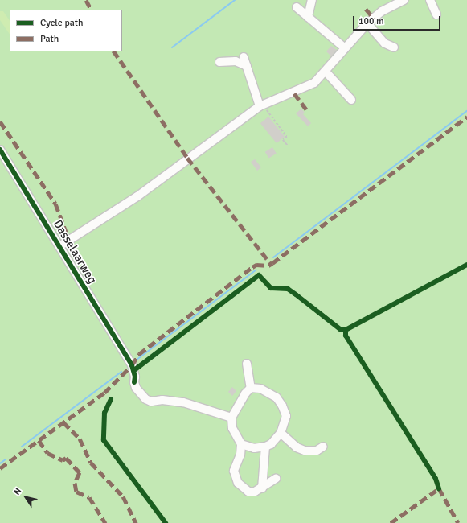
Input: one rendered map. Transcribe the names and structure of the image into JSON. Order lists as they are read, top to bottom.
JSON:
{
  "streets": {
    "street": ["Dasselaarweg"]
  },
  "legend": ["Cycle path", "Path"],
  "scale_bar": "100 m",
  "north": "top left"
}
